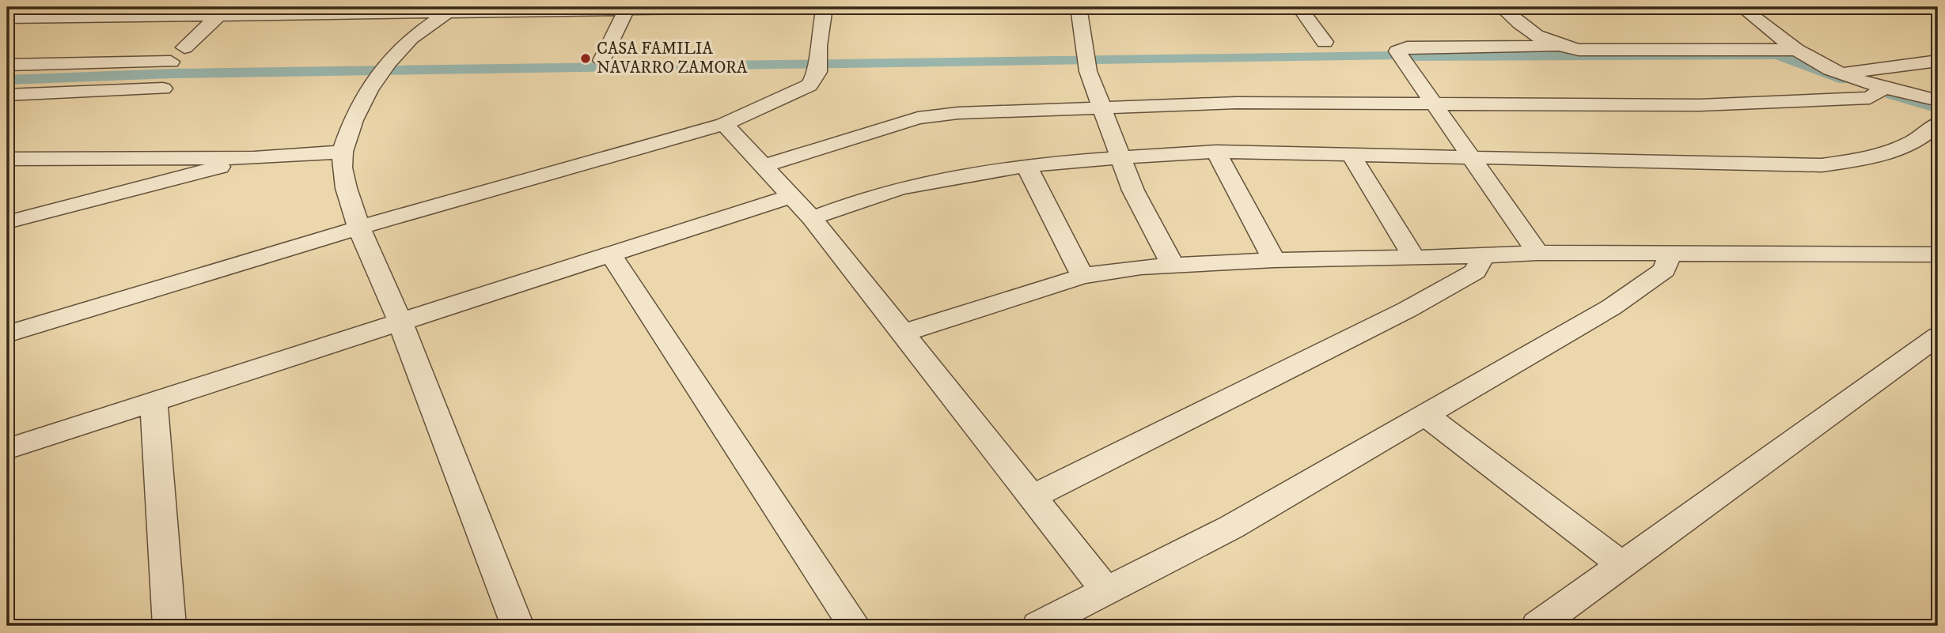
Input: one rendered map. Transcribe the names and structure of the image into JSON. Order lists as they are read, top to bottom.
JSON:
{
  "places": ["CASA FAMILIA NAVARRO ZAMORA"]
}
